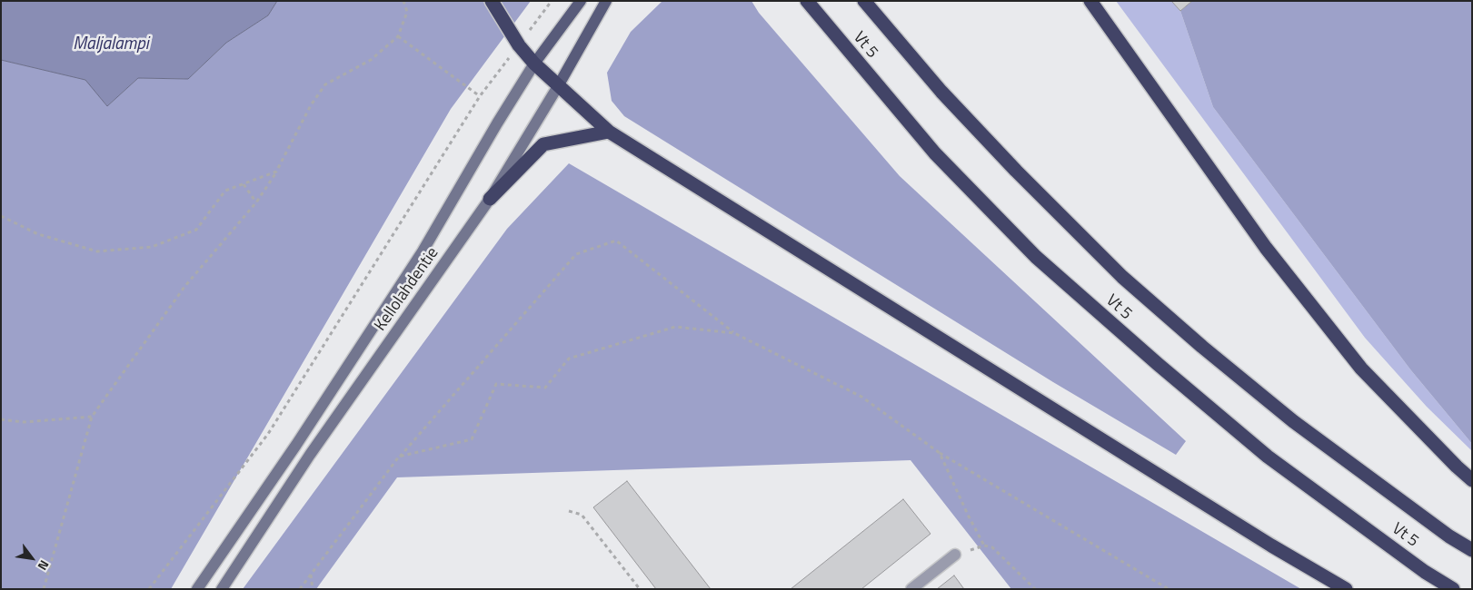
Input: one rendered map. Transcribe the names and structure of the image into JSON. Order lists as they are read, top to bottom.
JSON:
{
  "streets": {
    "highway": ["Vt 5"],
    "main road": ["Kellolahdentie"]
  },
  "water": ["Maljalampi"],
  "north": "bottom right"
}
